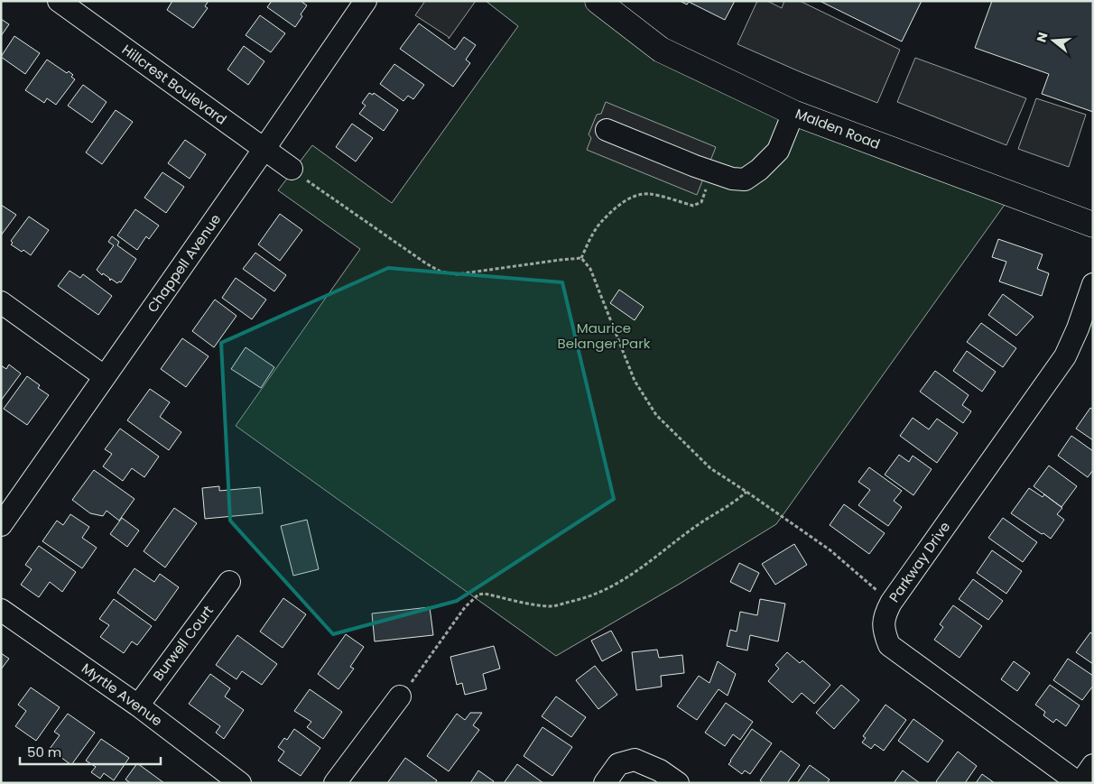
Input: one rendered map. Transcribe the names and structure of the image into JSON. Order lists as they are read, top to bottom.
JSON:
{
  "streets": {
    "main road": ["Malden Road"],
    "street": [
      "Hillcrest Boulevard",
      "Chappell Avenue",
      "Parkway Drive",
      "Burwell Court",
      "Myrtle Avenue"
    ]
  },
  "crossings": [
    ["Hillcrest Boulevard", "Chappell Avenue"],
    ["Burwell Court", "Myrtle Avenue"]
  ],
  "parks": ["Maurice Belanger Park"],
  "scale_bar": "50 m",
  "north": "left"
}
